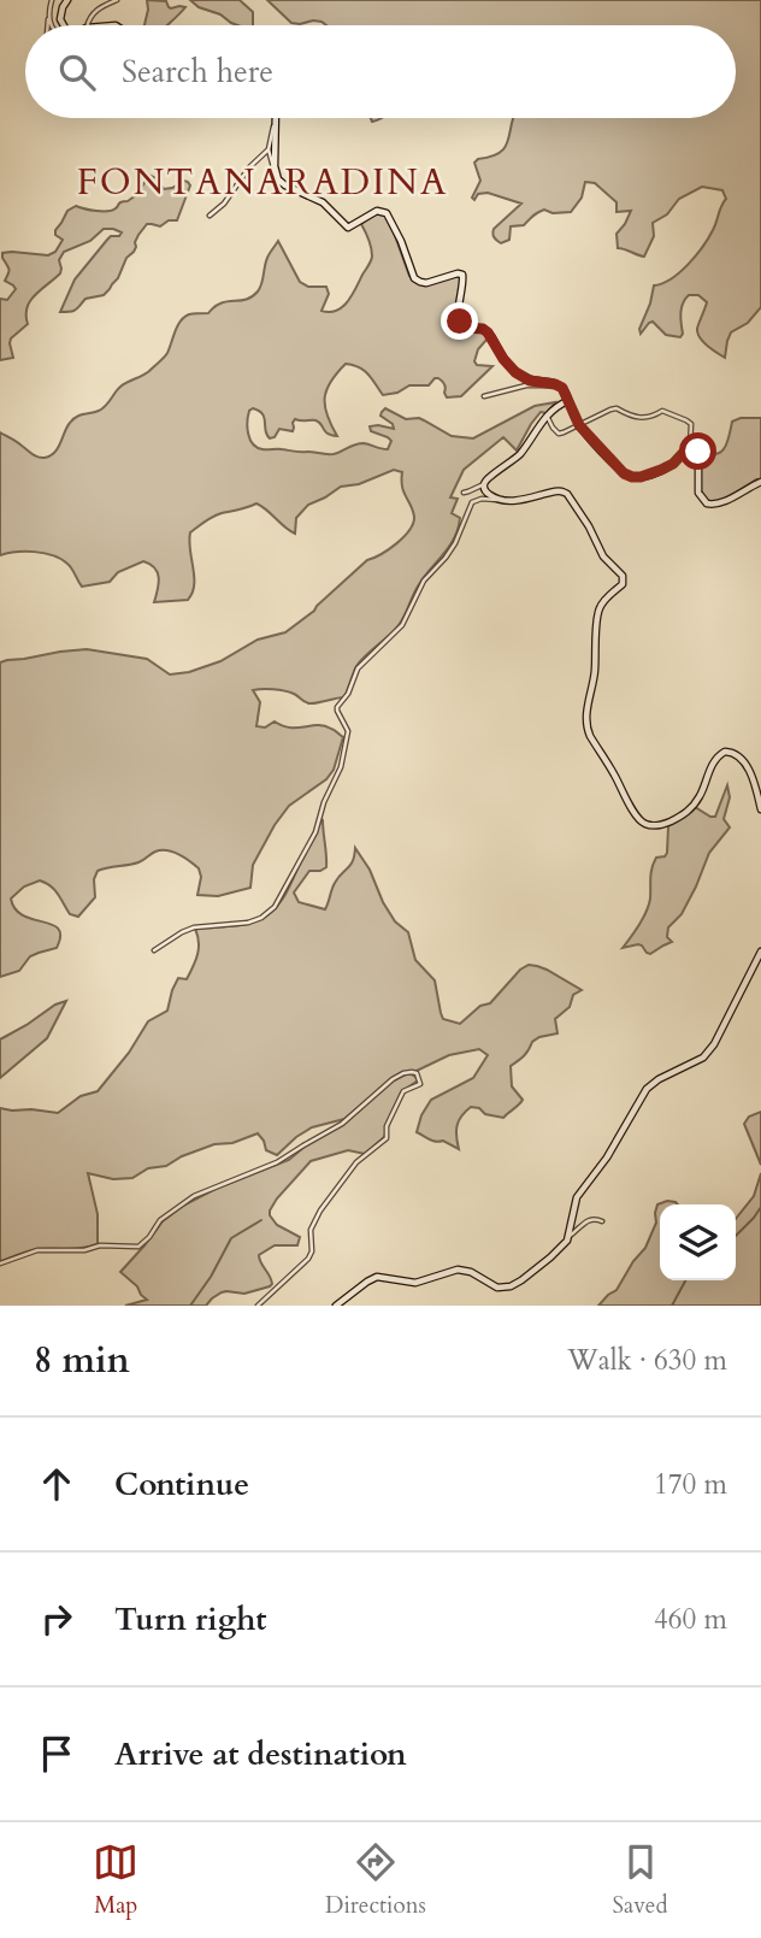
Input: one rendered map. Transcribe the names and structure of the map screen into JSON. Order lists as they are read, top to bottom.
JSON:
{
  "districts": ["FONTANARADINA"],
  "page": {
    "search": "Search here",
    "heading": ["8 min", "Walk · 630 m"],
    "list": [
      ["Continue", "170 m"],
      ["Turn right", "460 m"],
      "Arrive at destination"
    ],
    "nav": ["Map", "Directions", "Saved"]
  }
}
